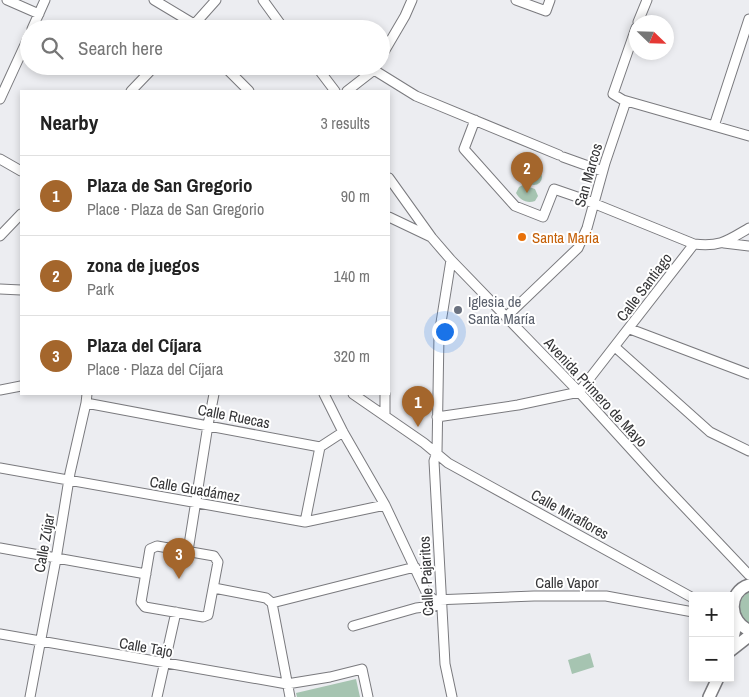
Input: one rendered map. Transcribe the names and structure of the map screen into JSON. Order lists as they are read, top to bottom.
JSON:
{
  "streets": {
    "street": [
      "San Marcos",
      "Calle Santiago",
      "Avenida Primero de Mayo",
      "Calle Ruecas",
      "Calle Guadámez",
      "Calle Miraflores",
      "Calle Zújar",
      "Calle Pajaritos",
      "Calle Vapor",
      "Calle Tajo"
    ]
  },
  "crossings": [
    ["San Marcos", "Avenida Primero de Mayo"],
    ["Calle Santiago", "Avenida Primero de Mayo"],
    ["Avenida Primero de Mayo", "Calle Pajaritos"],
    ["Calle Ruecas", "Calle Zújar"],
    ["Calle Guadámez", "Calle Zújar"],
    ["Calle Miraflores", "Calle Pajaritos"],
    ["Calle Zújar", "Calle Tajo"],
    ["Calle Pajaritos", "Calle Vapor"]
  ],
  "places": ["Santa Maria", "Iglesia de Santa María"],
  "north": "bottom right",
  "page": {
    "search": "Search here",
    "heading": ["Nearby", "3 results"],
    "pins": ["2", "1", "3"],
    "list": [
      {
        "mark": "1",
        "name": "Plaza de San Gregorio",
        "note": "Place · Plaza de San Gregorio",
        "value": "90 m"
      },
      {
        "mark": "2",
        "name": "zona de juegos",
        "note": "Park",
        "value": "140 m"
      },
      {
        "mark": "3",
        "name": "Plaza del Cíjara",
        "note": "Place · Plaza del Cíjara",
        "value": "320 m"
      }
    ],
    "map_buttons": ["+", "−"]
  }
}
